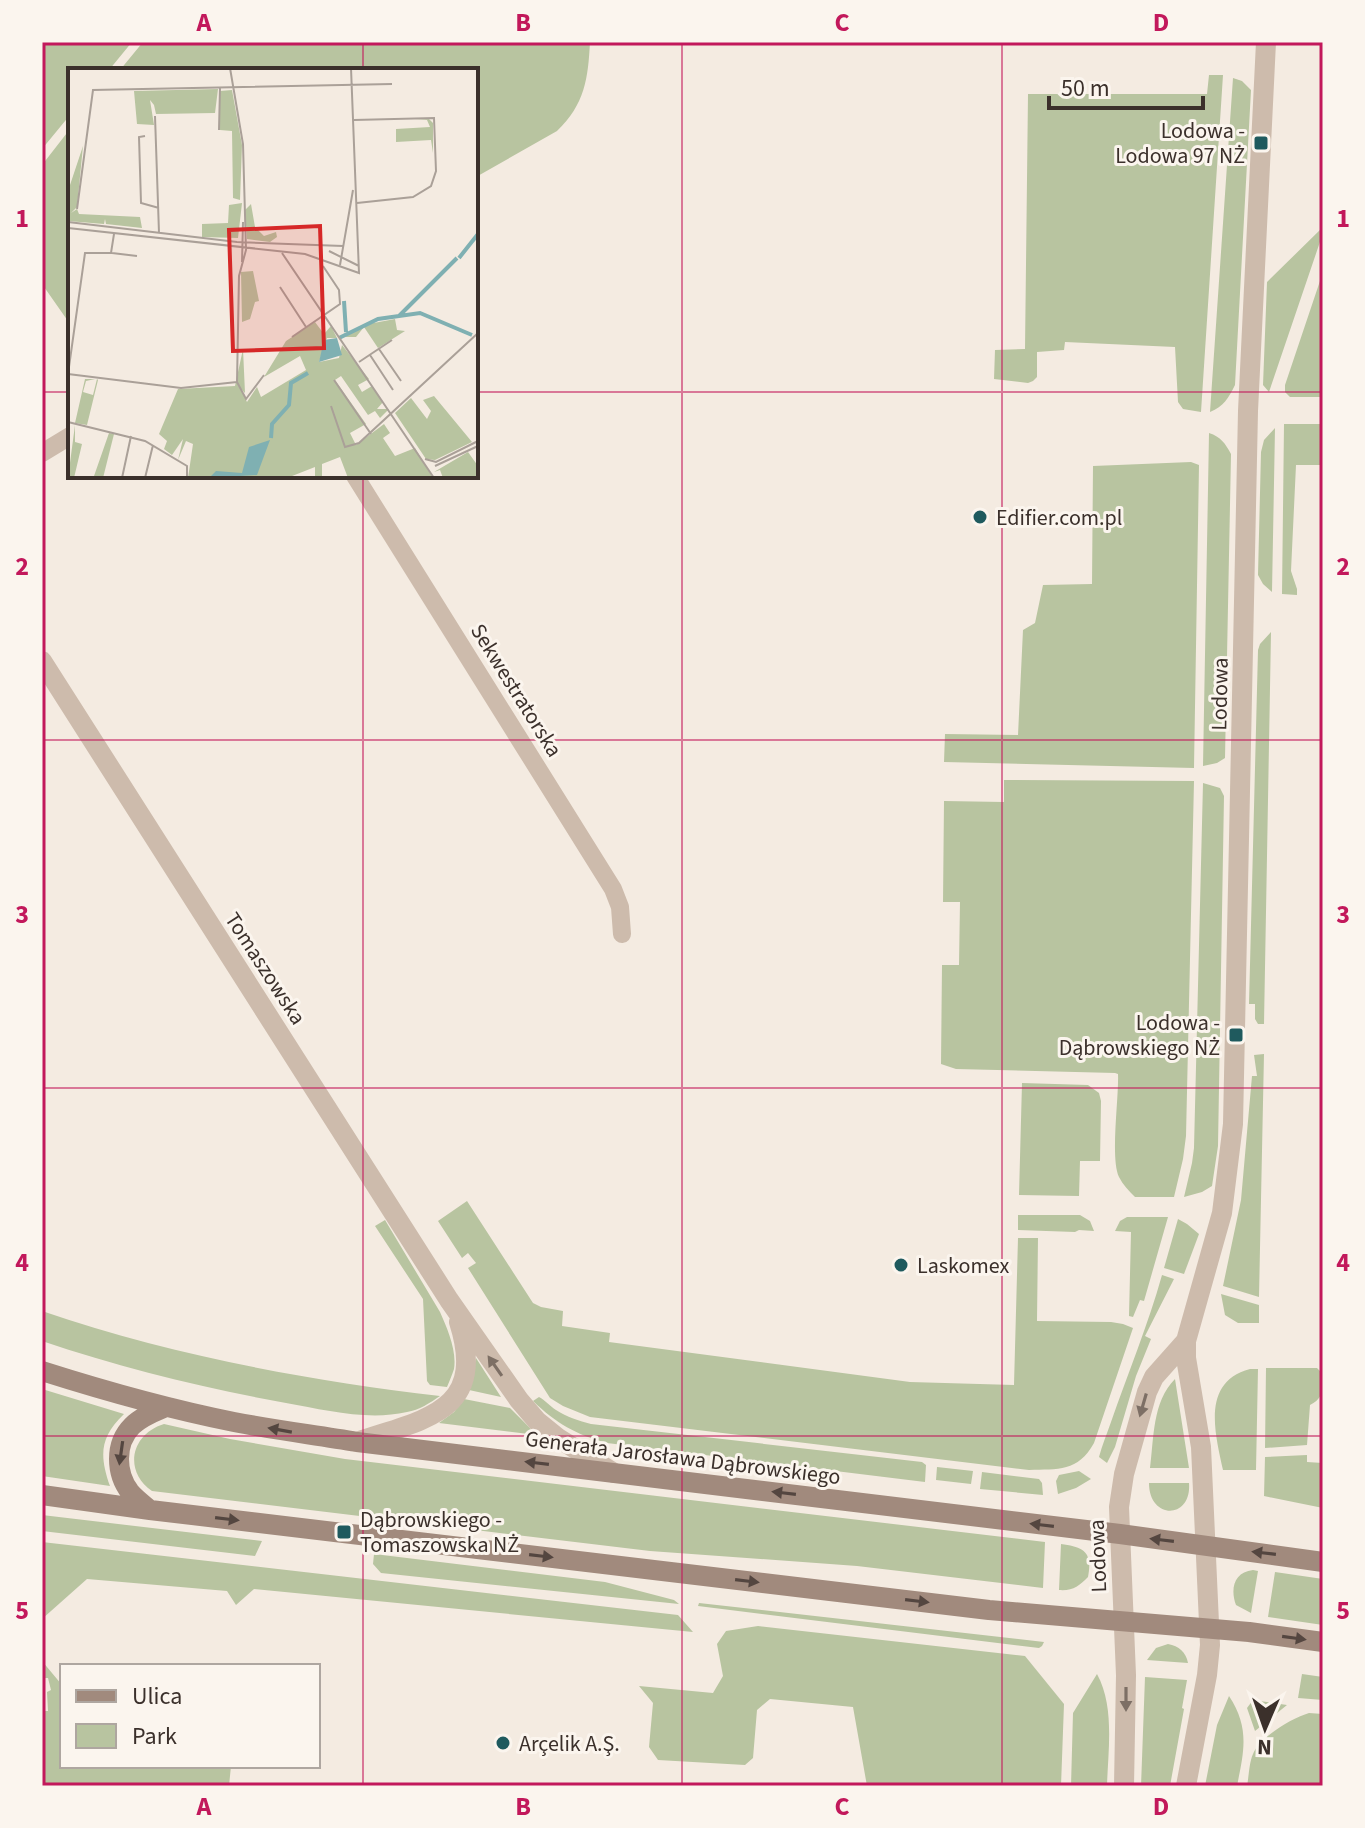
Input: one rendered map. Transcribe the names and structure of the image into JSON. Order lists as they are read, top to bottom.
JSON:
{
  "streets": {
    "main road": ["Generała Jarosława Dąbrowskiego"],
    "street": ["Sekwestratorska", "Lodowa", "Tomaszowska"]
  },
  "crossings": [
    ["Lodowa", "Generała Jarosława Dąbrowskiego"],
    ["Tomaszowska", "Generała Jarosława Dąbrowskiego"]
  ],
  "places": {
    "transit": ["Lodowa - Lodowa 97 NŻ", "Lodowa - Dąbrowskiego NŻ", "Dąbrowskiego - Tomaszowska NŻ"],
    "other": ["Edifier.com.pl", "Laskomex", "Arçelik A.Ş."]
  },
  "legend": ["Ulica", "Park"],
  "scale_bar": "50 m",
  "north": "bottom",
  "grid": {
    "columns": [
      "A",
      "B",
      "C",
      "D"
    ],
    "rows": [
      "1",
      "2",
      "3",
      "4",
      "5"
    ]
  }
}
